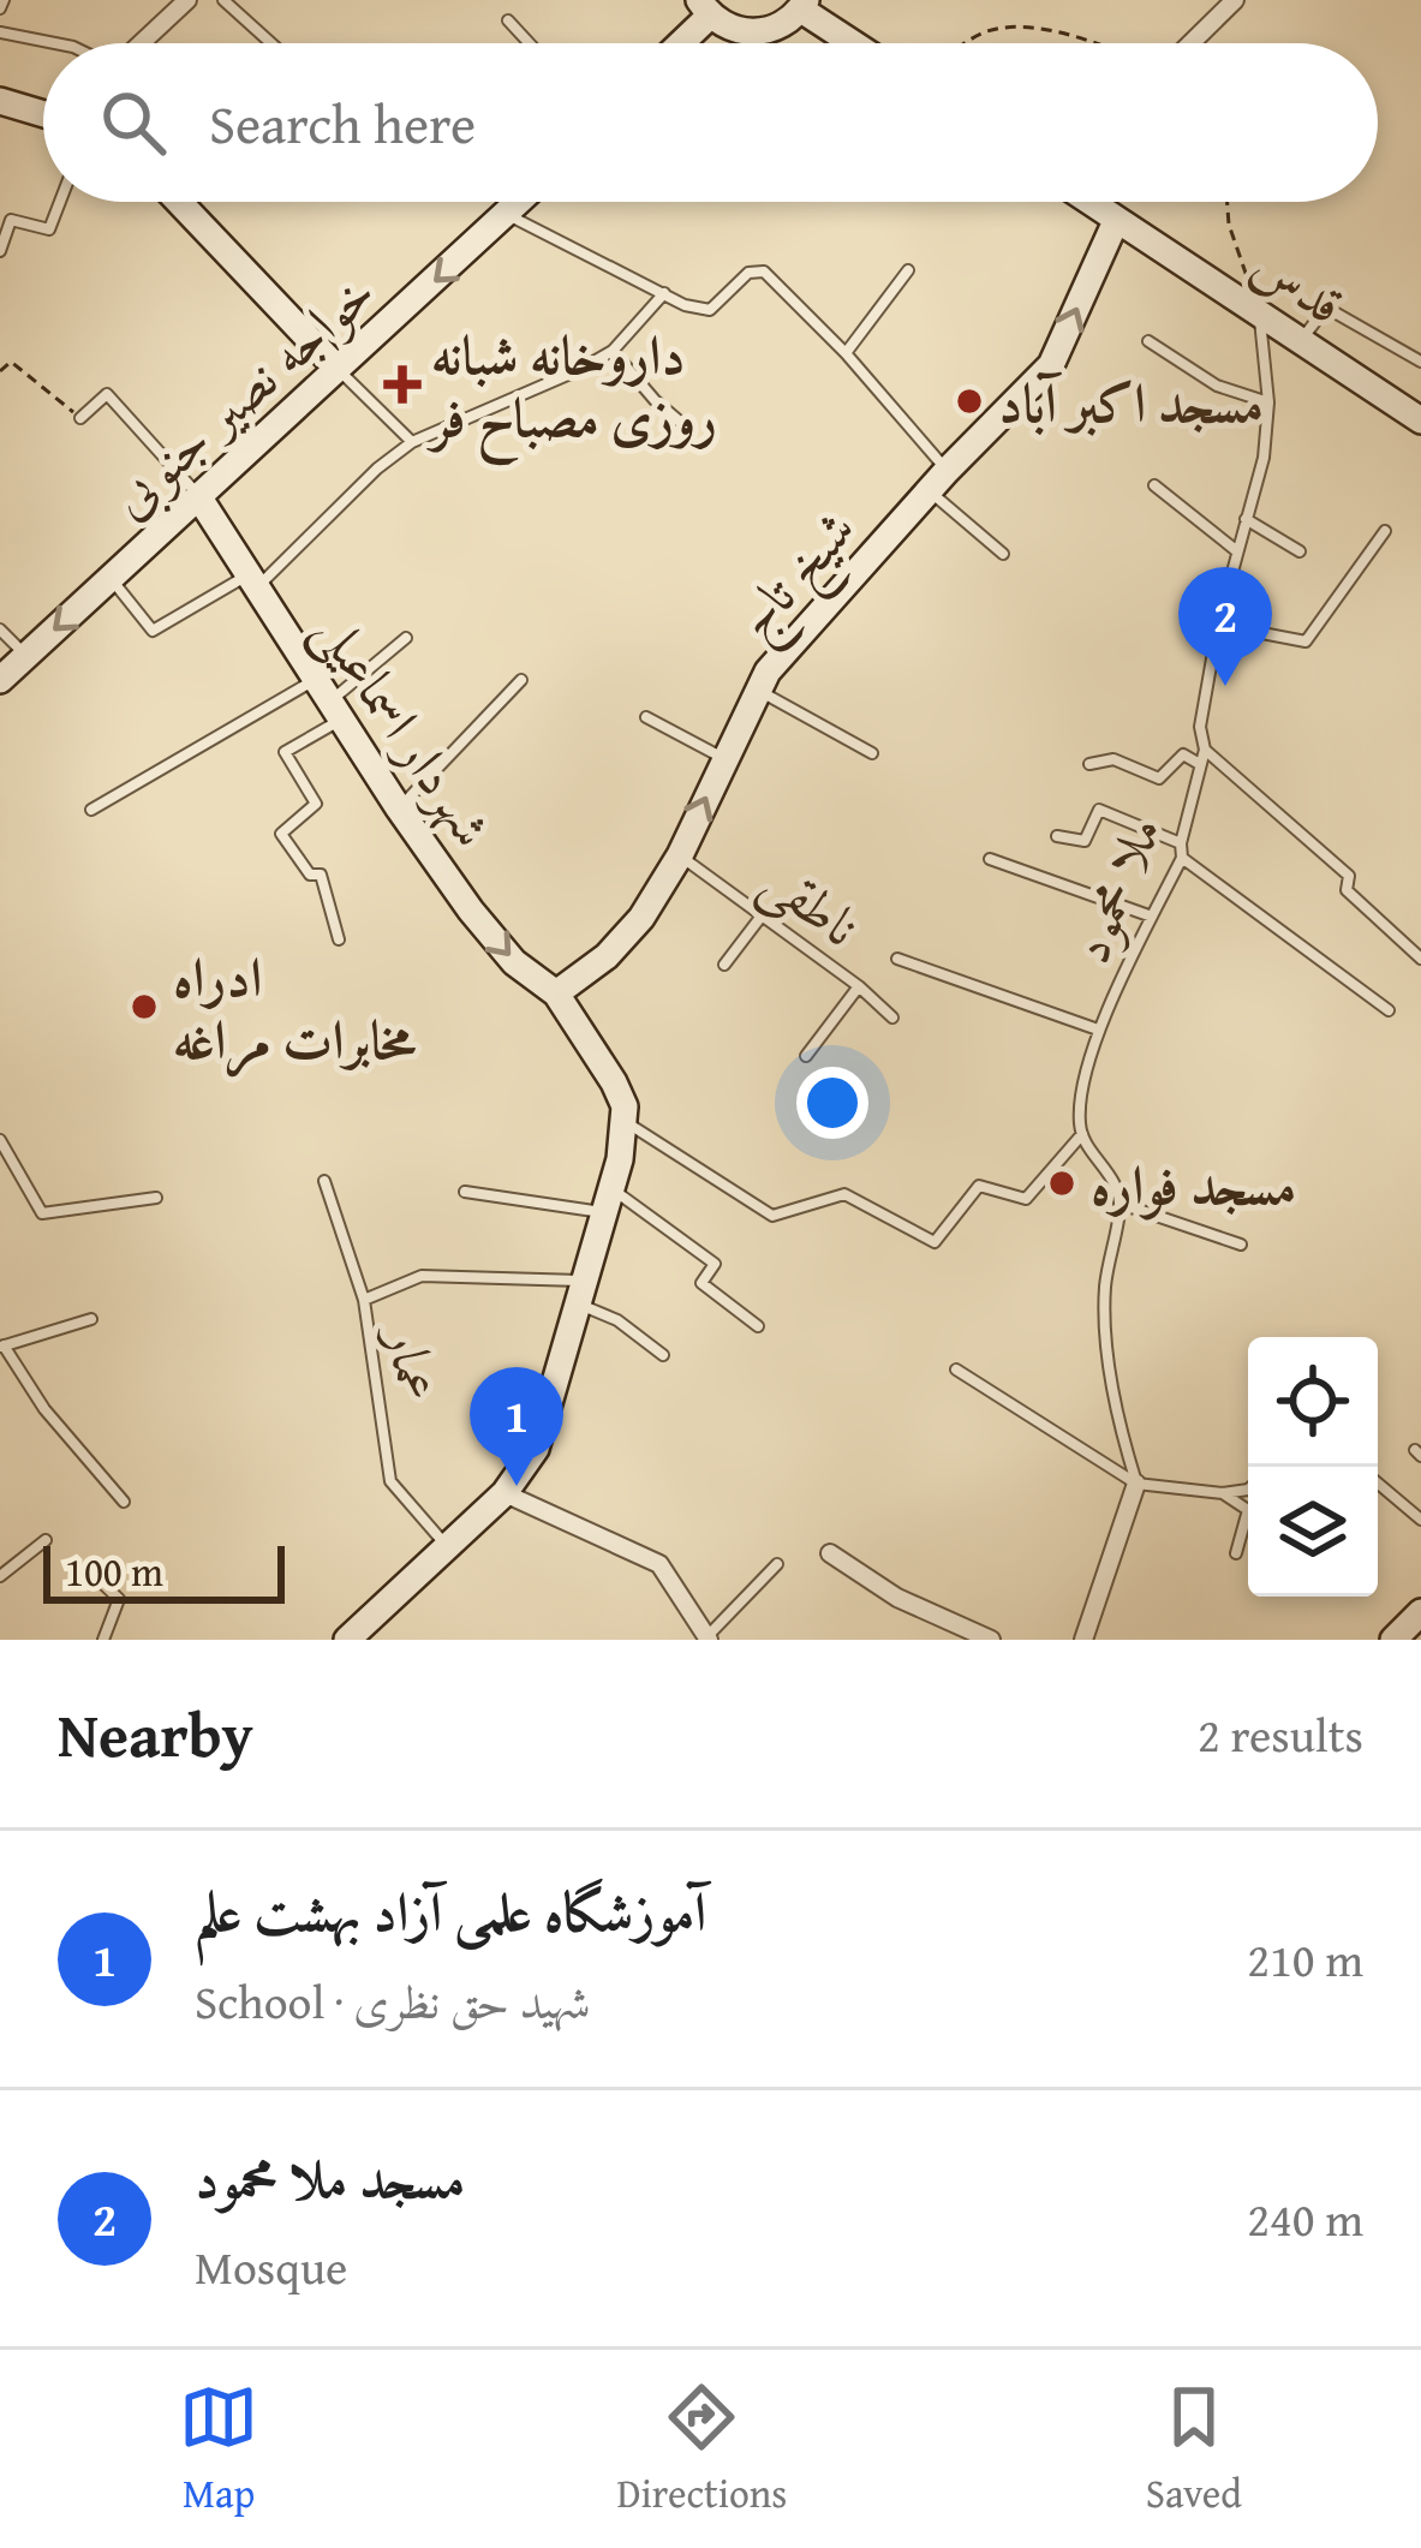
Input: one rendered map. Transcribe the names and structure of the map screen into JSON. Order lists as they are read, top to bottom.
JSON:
{
  "streets": {
    "street": [
      "قدس",
      "خواجه نصیر جنوبی",
      "شیخ تاج",
      "شهردار اسماعیلی"
    ],
    "lane": ["ملا محمود", "ناطقی", "عمار"]
  },
  "crossings": [
    ["قدس", "شیخ تاج"],
    ["قدس", "ملا محمود"],
    ["خواجه نصیر جنوبی", "شهردار اسماعیلی"],
    ["شیخ تاج", "شهردار اسماعیلی"],
    ["شیخ تاج", "ناطقی"]
  ],
  "one_way": ["خواجه نصیر جنوبی", "شیخ تاج"],
  "places": {
    "health": ["داروخانه شبانه روزی مصباح فر"],
    "other": ["مسجد اکبر آباد", "ادراه مخابرات مراغه", "مسجد فواره"]
  },
  "scale_bar": "100 m",
  "page": {
    "search": "Search here",
    "pins": ["2", "1"],
    "scale": "100 m",
    "heading": ["Nearby", "2 results"],
    "list": [
      {
        "mark": "1",
        "name": "آموزشگاه علمی آزاد بهشت علم",
        "note": "School · شهید حق نظری",
        "value": "210 m"
      },
      {
        "mark": "2",
        "name": "مسجد ملا محمود",
        "note": "Mosque",
        "value": "240 m"
      }
    ],
    "nav": ["Map", "Directions", "Saved"]
  }
}
